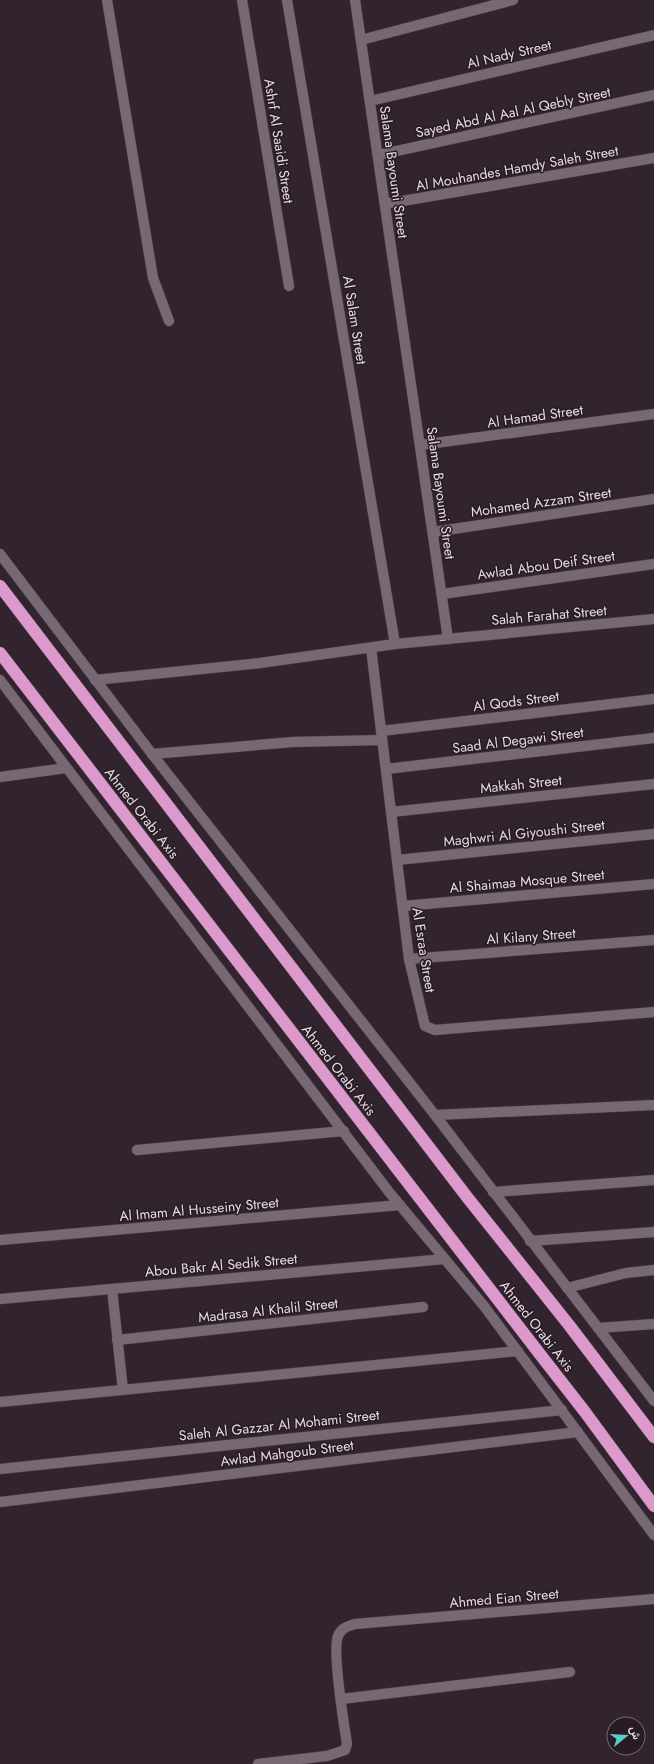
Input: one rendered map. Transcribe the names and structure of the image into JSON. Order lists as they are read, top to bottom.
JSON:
{
  "streets": {
    "highway": ["Ahmed Orabi Axis"],
    "street": [
      "Al Nady Street",
      "Sayed Abd Al Aal Al Qebly Street",
      "Ashrf Al Saaidi Street",
      "Al Mouhandes Hamdy Saleh Street",
      "Salama Bayoumi Street",
      "Al Salam Street",
      "Al Hamad Street",
      "Mohamed Azzam Street",
      "Awlad Abou Deif Street",
      "Salah Farahat Street",
      "Al Qods Street",
      "Saad Al Degawi Street",
      "Makkah Street",
      "Maghwri Al Giyoushi Street",
      "Al Shaimaa Mosque Street",
      "Al Kilany Street",
      "Al Esraa Street",
      "Al Imam Al Husseiny Street",
      "Abou Bakr Al Sedik Street",
      "Madrasa Al Khalil Street",
      "Saleh Al Gazzar Al Mohami Street",
      "Awlad Mahgoub Street",
      "Ahmed Eian Street"
    ]
  },
  "crossings": [
    ["Al Nady Street", "Salama Bayoumi Street"],
    ["Sayed Abd Al Aal Al Qebly Street", "Salama Bayoumi Street"],
    ["Al Mouhandes Hamdy Saleh Street", "Salama Bayoumi Street"],
    ["Salama Bayoumi Street", "Al Hamad Street"],
    ["Salama Bayoumi Street", "Mohamed Azzam Street"],
    ["Salama Bayoumi Street", "Awlad Abou Deif Street"],
    ["Salama Bayoumi Street", "Salah Farahat Street"],
    ["Al Qods Street", "Al Esraa Street"],
    ["Saad Al Degawi Street", "Al Esraa Street"],
    ["Makkah Street", "Al Esraa Street"],
    ["Maghwri Al Giyoushi Street", "Al Esraa Street"],
    ["Al Shaimaa Mosque Street", "Al Esraa Street"],
    ["Al Kilany Street", "Al Esraa Street"]
  ],
  "north": "right"
}
